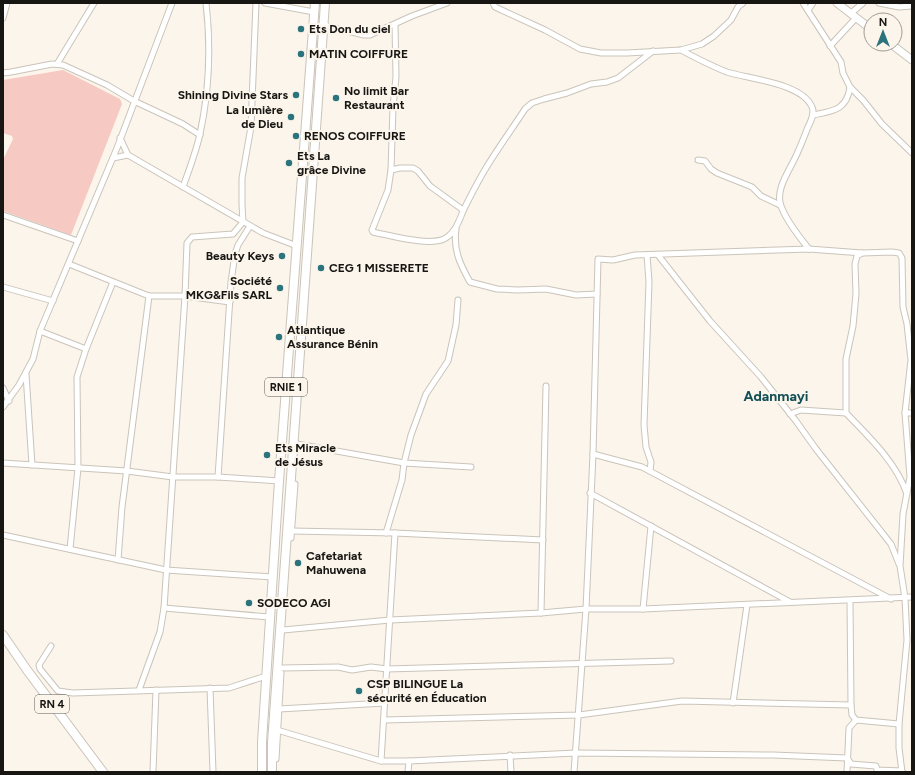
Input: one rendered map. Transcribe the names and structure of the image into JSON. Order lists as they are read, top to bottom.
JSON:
{
  "streets": {
    "main road": ["RNIE 1", "RN 4"]
  },
  "districts": ["Adanmayi"],
  "places": [
    "Ets Don du ciel",
    "MATIN COIFFURE",
    "Shining Divine Stars",
    "No limit Bar Restaurant",
    "La lumière de Dieu",
    "RENOS COIFFURE",
    "Ets La grâce Divine",
    "Beauty Keys",
    "CEG 1 MISSERETE",
    "Société MKG&Fils SARL",
    "Atlantique Assurance Bénin",
    "Ets Miracle de Jésus",
    "Cafetariat Mahuwena",
    "SODECO AGI",
    "CSP BILINGUE La sécurité en Éducation"
  ],
  "north": "top"
}
